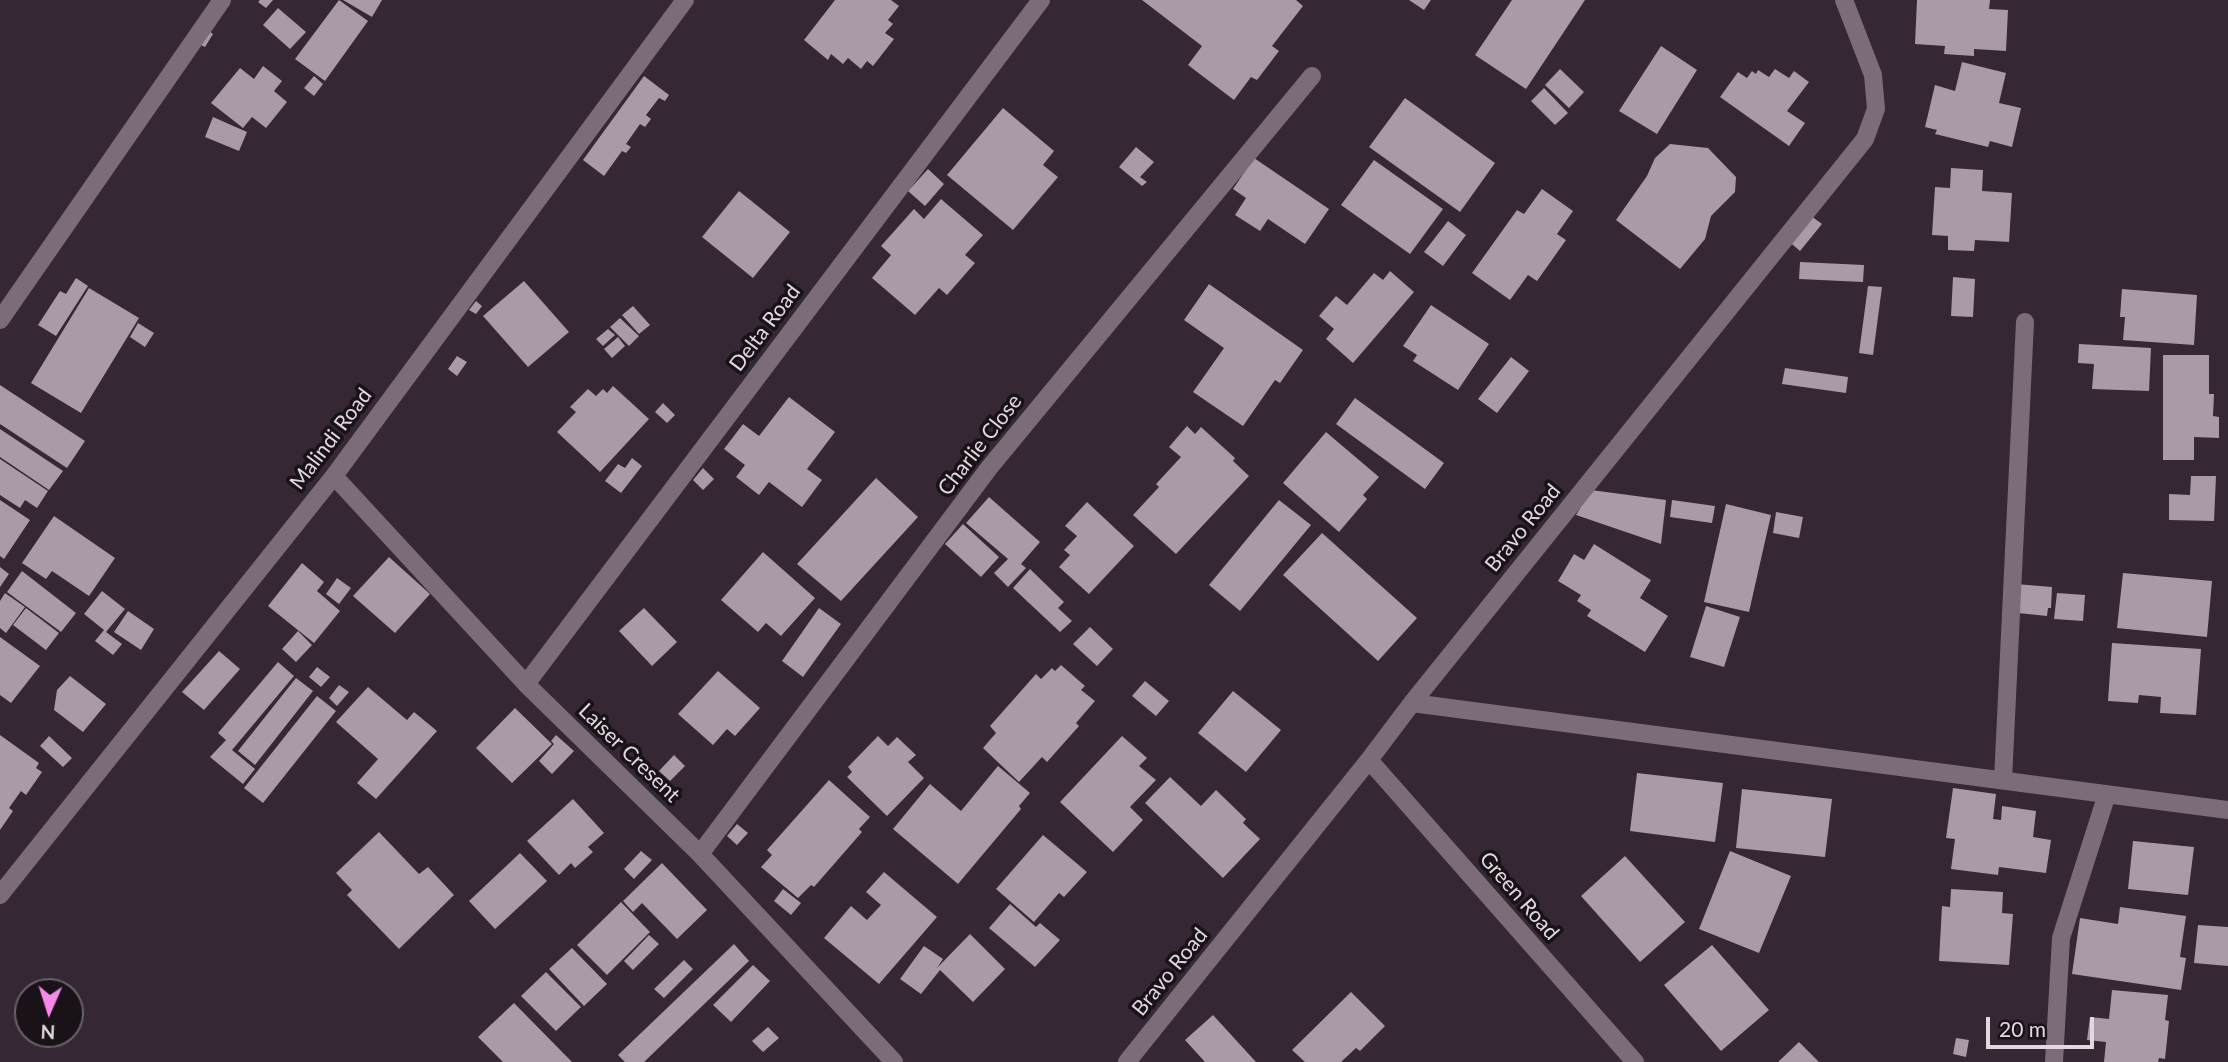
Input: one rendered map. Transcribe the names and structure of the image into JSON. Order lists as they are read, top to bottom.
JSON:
{
  "streets": {
    "street": [
      "Delta Road",
      "Malindi Road",
      "Charlie Close",
      "Bravo Road",
      "Laiser Cresent",
      "Green Road"
    ]
  },
  "crossings": [
    ["Delta Road", "Laiser Cresent"],
    ["Malindi Road", "Laiser Cresent"],
    ["Charlie Close", "Laiser Cresent"],
    ["Bravo Road", "Green Road"]
  ],
  "scale_bar": "20 m",
  "north": "bottom"
}
